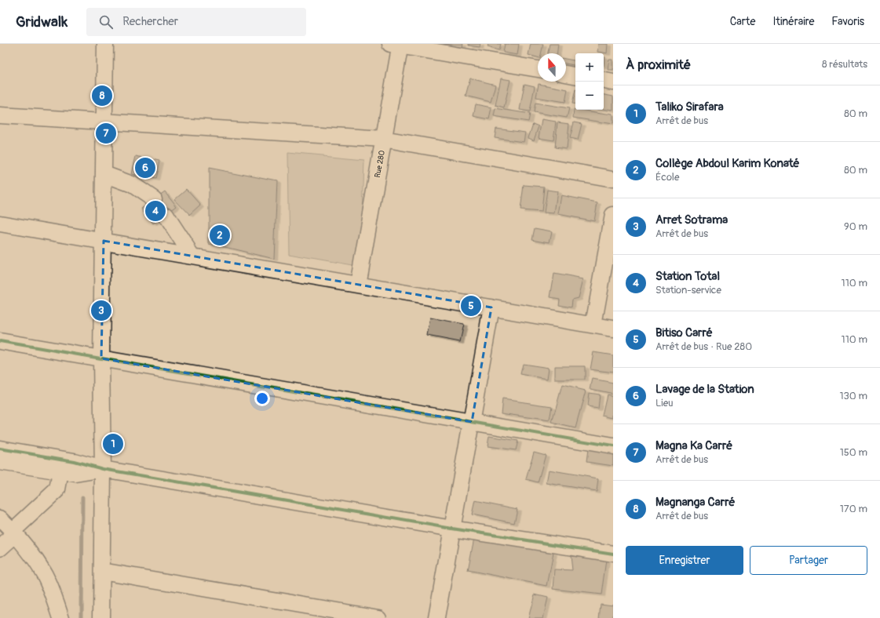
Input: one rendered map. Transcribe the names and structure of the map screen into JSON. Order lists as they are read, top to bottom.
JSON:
{
  "streets": {
    "street": ["Rue 280"]
  },
  "north": "top",
  "page": {
    "header": "Gridwalk",
    "search": "Rechercher",
    "nav": ["Carte", "Itinéraire", "Favoris"],
    "heading": ["À proximité", "8 résultats"],
    "map_buttons": ["+", "−"],
    "pins": [
      "8",
      "7",
      "6",
      "4",
      "2",
      "5",
      "3",
      "1"
    ],
    "list": [
      {
        "mark": "1",
        "name": "Taliko Sirafara",
        "note": "Arrêt de bus",
        "value": "80 m"
      },
      {
        "mark": "2",
        "name": "Collège Abdoul Karim Konaté",
        "note": "École",
        "value": "80 m"
      },
      {
        "mark": "3",
        "name": "Arret Sotrama",
        "note": "Arrêt de bus",
        "value": "90 m"
      },
      {
        "mark": "4",
        "name": "Station Total",
        "note": "Station-service",
        "value": "110 m"
      },
      {
        "mark": "5",
        "name": "Bitiso Carré",
        "note": "Arrêt de bus · Rue 280",
        "value": "110 m"
      },
      {
        "mark": "6",
        "name": "Lavage de la Station",
        "note": "Lieu",
        "value": "130 m"
      },
      {
        "mark": "7",
        "name": "Magna Ka Carré",
        "note": "Arrêt de bus",
        "value": "150 m"
      },
      {
        "mark": "8",
        "name": "Magnanga Carré",
        "note": "Arrêt de bus",
        "value": "170 m"
      }
    ],
    "buttons": ["Enregistrer", "Partager"]
  }
}
